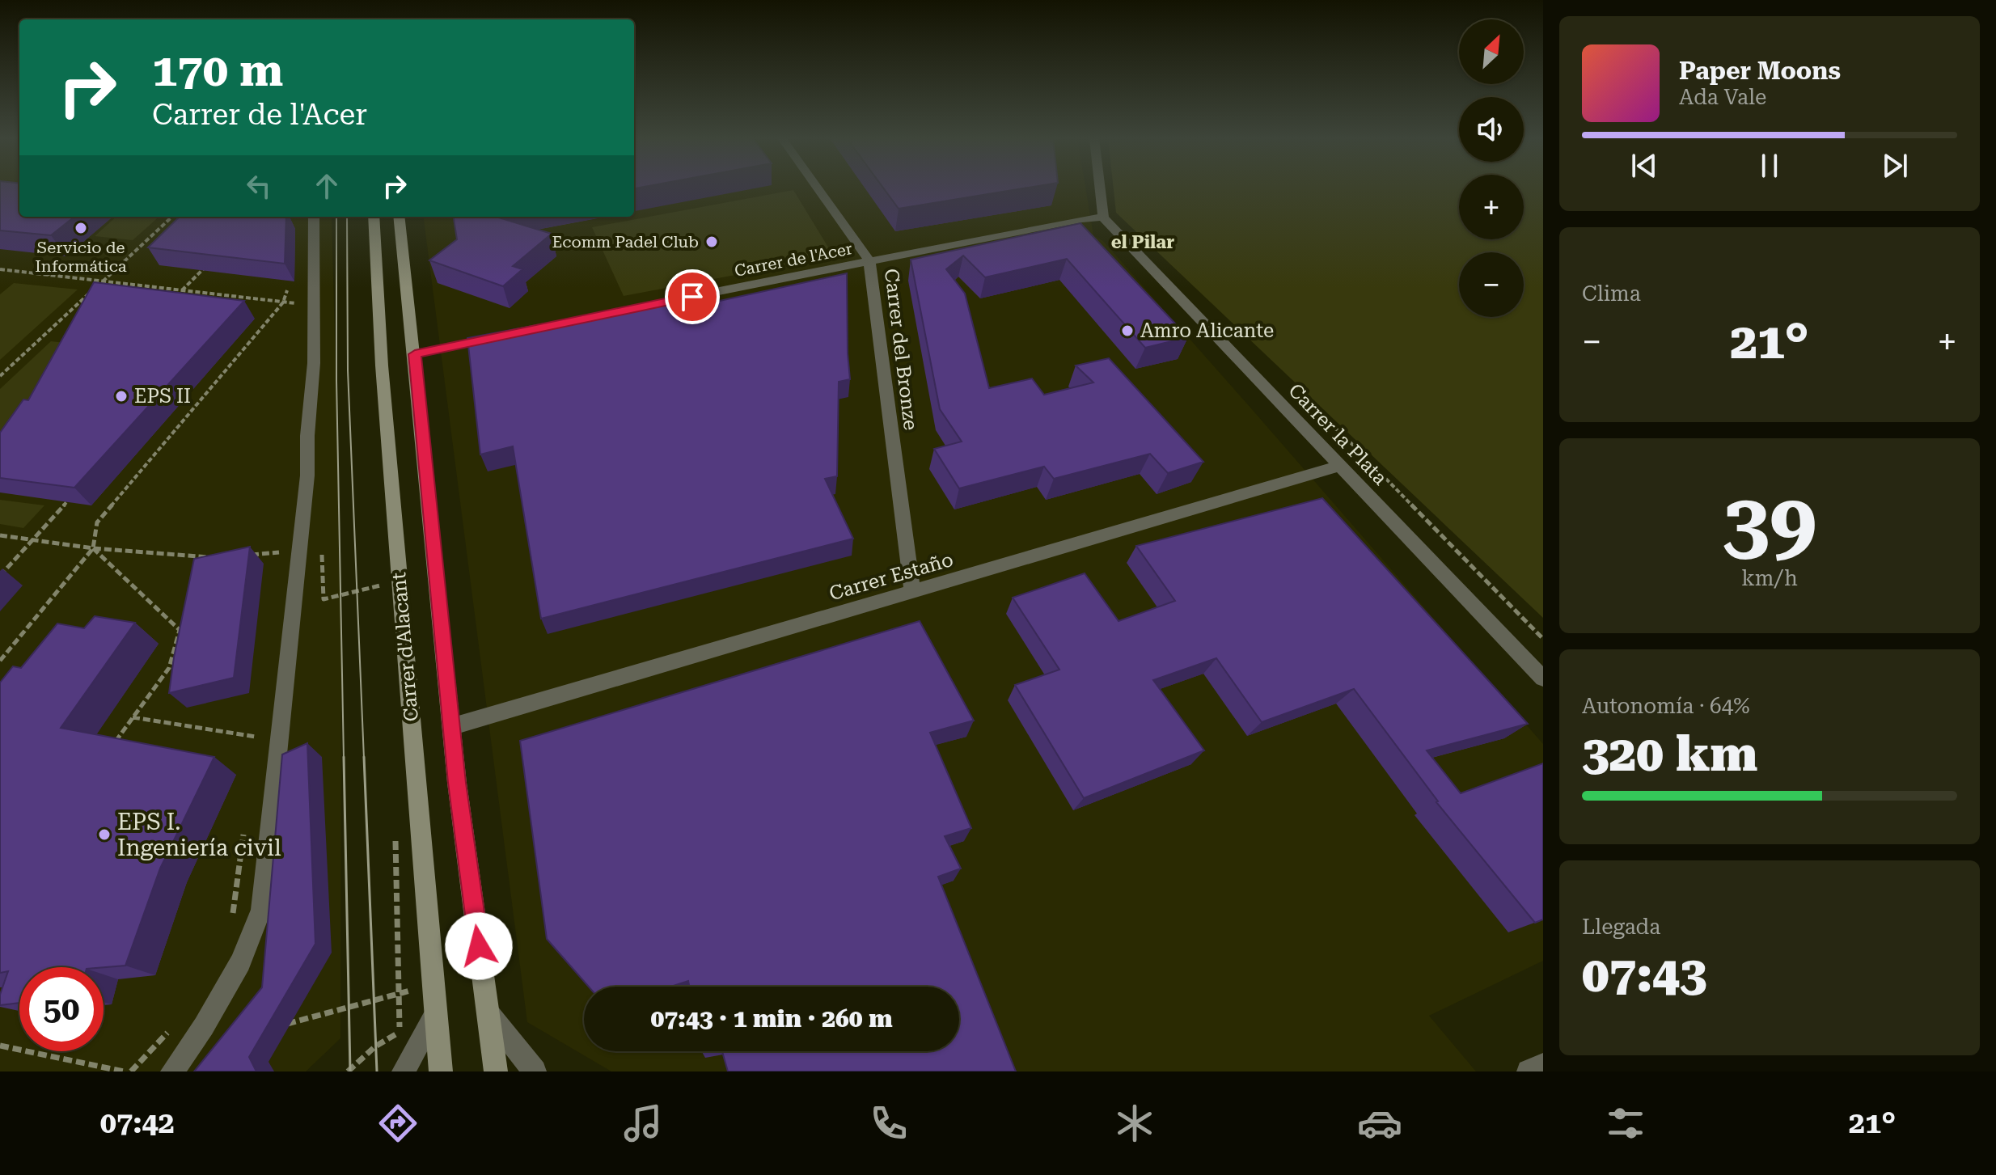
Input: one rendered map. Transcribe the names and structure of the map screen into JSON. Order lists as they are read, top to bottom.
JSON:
{
  "streets": {
    "main road": ["Carrer d'Alacant"],
    "street": [
      "Carrer de l'Acer",
      "Carrer del Bronze",
      "Carrer la Plata",
      "Carrer Estaño"
    ]
  },
  "crossings": [
    ["Carrer de l'Acer", "Carrer del Bronze"],
    ["Carrer de l'Acer", "Carrer la Plata"],
    ["Carrer del Bronze", "Carrer Estaño"],
    ["Carrer la Plata", "Carrer Estaño"],
    ["Carrer Estaño", "Carrer d'Alacant"]
  ],
  "districts": ["el Pilar"],
  "places": [
    "Servicio de Informática",
    "Ecomm Padel Club",
    "Amro Alicante",
    "EPS II",
    "EPS I. Ingeniería civil"
  ],
  "north": "top right",
  "page": {
    "map_buttons": ["+", "−"],
    "turn": ["170 m", "Carrer de l'Acer"],
    "song": ["Paper Moons", "Ada Vale"],
    "tile": [
      "Clima",
      ["39", "km/h"],
      ["Autonomía · 64%", "320 km"],
      ["Llegada", "07:43"]
    ],
    "heat": ["−", "21°", "+"],
    "limit": "50",
    "trip": "07:43 · 1 min · 260 m",
    "tabs": ["07:42", "21°"]
  }
}
